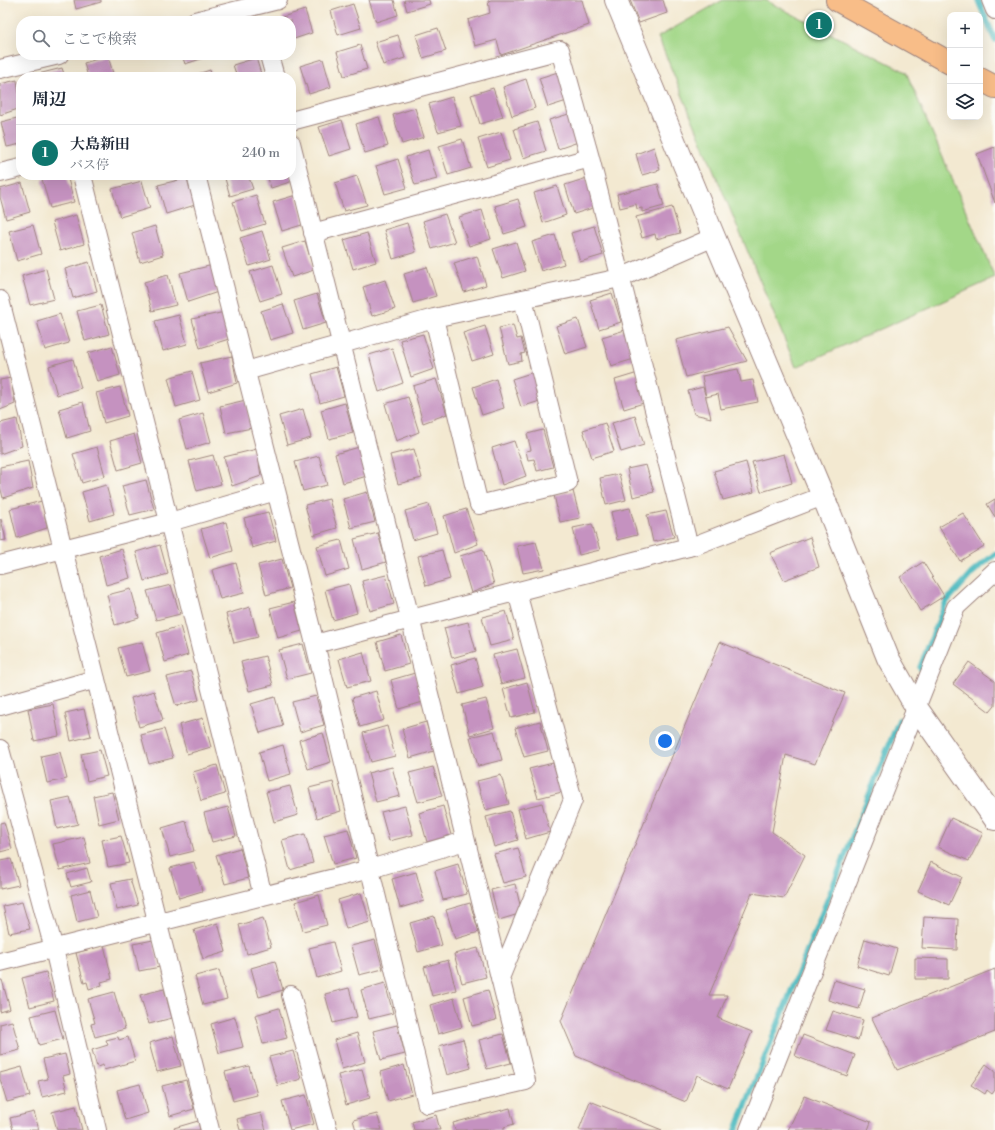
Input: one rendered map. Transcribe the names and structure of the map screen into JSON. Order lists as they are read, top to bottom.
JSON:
{
  "page": {
    "pins": "1",
    "map_buttons": ["+", "−"],
    "search": "ここで検索",
    "heading": "周辺",
    "list": [
      {
        "mark": "1",
        "name": "大島新田",
        "note": "バス停",
        "value": "240 m"
      }
    ]
  }
}
